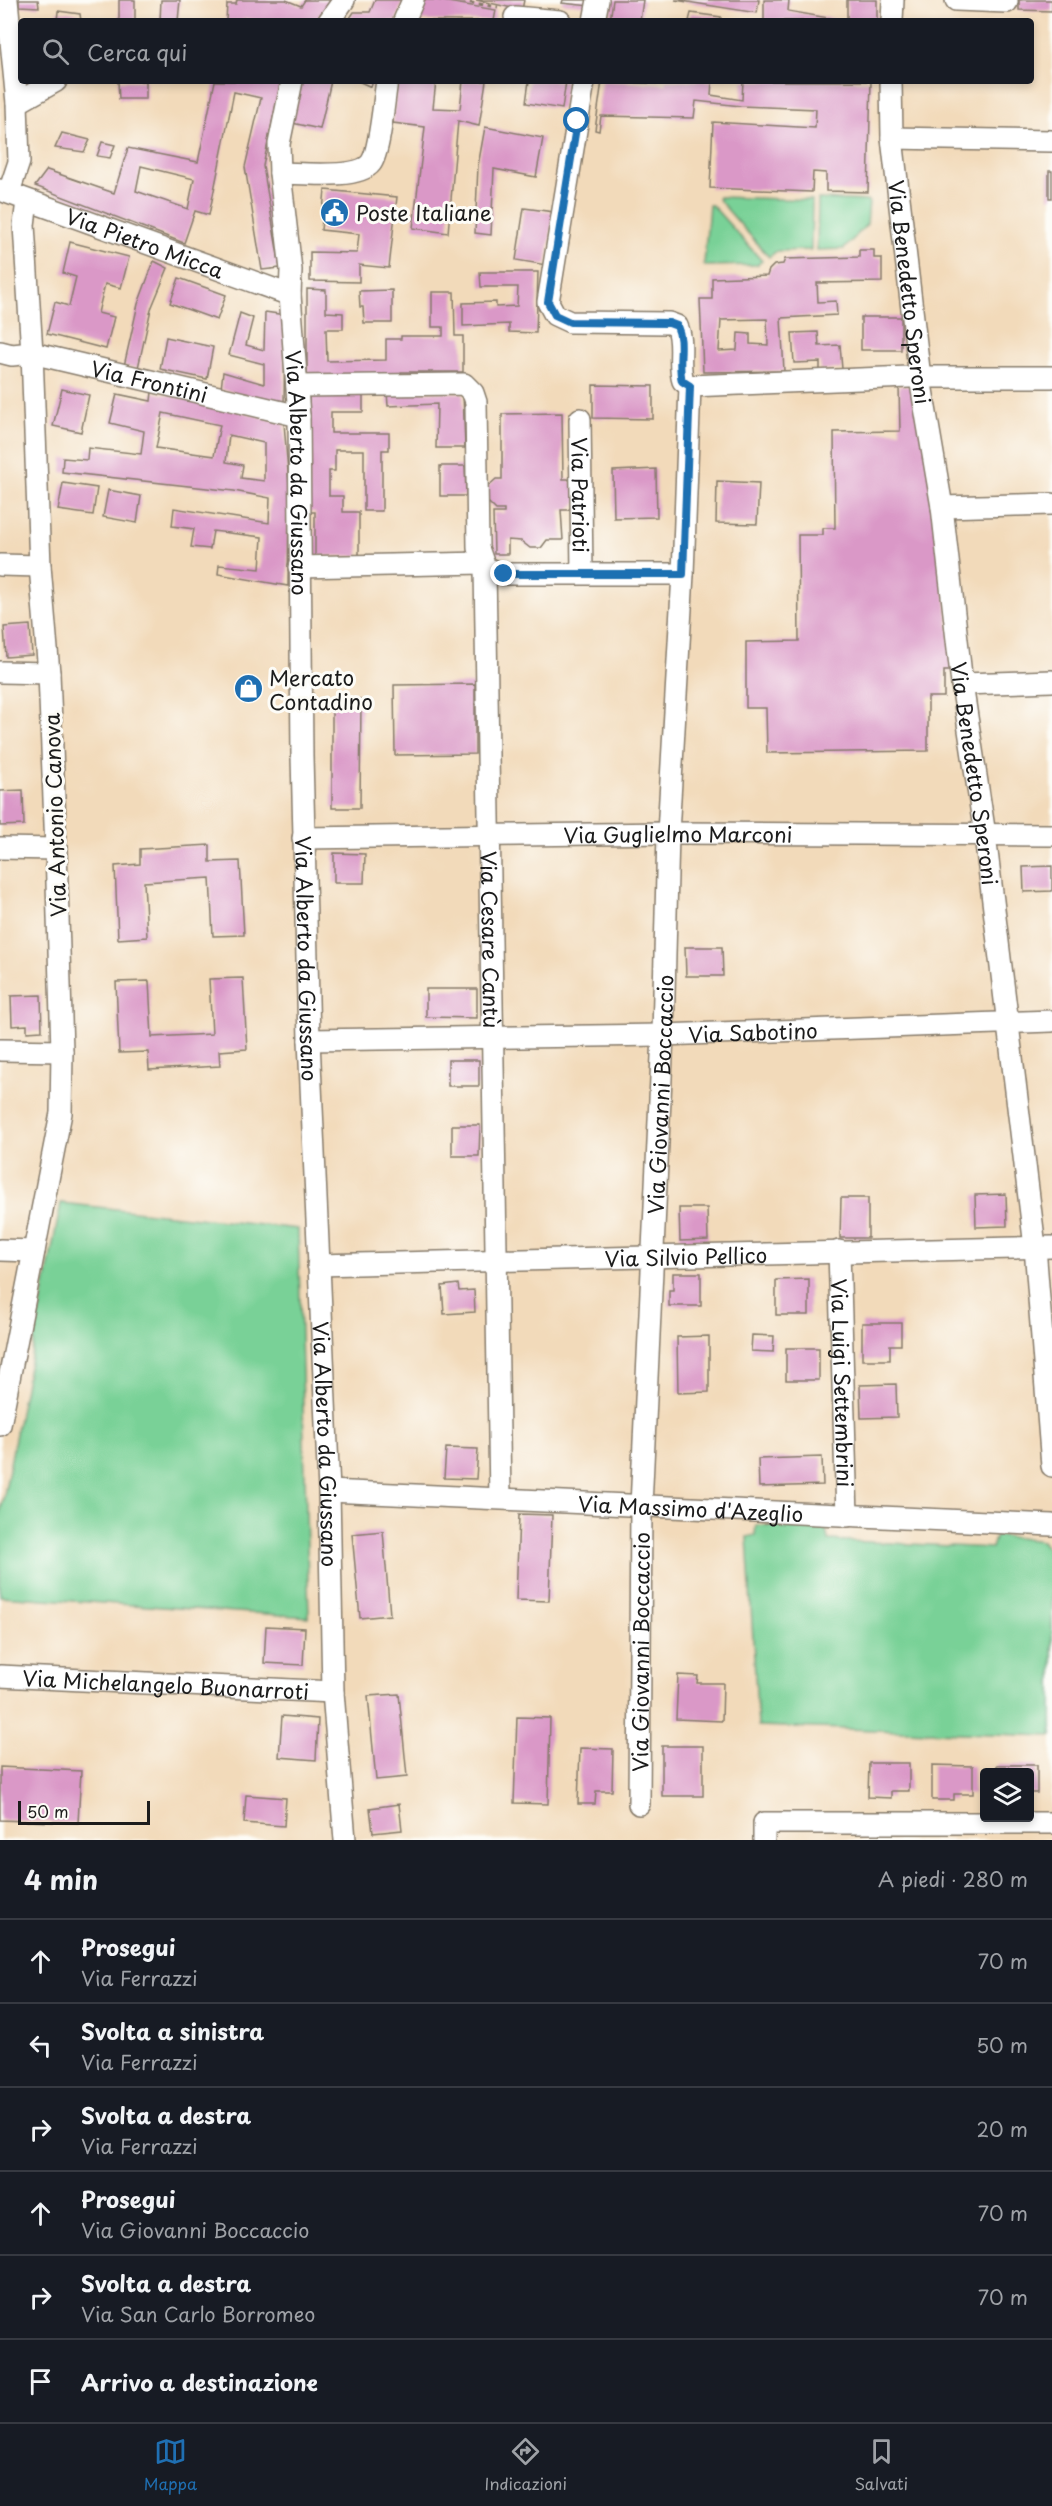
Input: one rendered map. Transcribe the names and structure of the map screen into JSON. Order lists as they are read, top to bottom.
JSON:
{
  "streets": {
    "street": [
      "Via Pietro Micca",
      "Via Benedetto Speroni",
      "Via Frontini",
      "Via Alberto da Giussano",
      "Via Patrioti",
      "Via Antonio Canova",
      "Via Guglielmo Marconi",
      "Via Cesare Cantù",
      "Via Sabotino",
      "Via Giovanni Boccaccio",
      "Via Silvio Pellico",
      "Via Luigi Settembrini",
      "Via Massimo d'Azeglio",
      "Via Michelangelo Buonarroti"
    ]
  },
  "crossings": [
    ["Via Pietro Micca", "Via Alberto da Giussano"],
    ["Via Pietro Micca", "Via Antonio Canova"],
    ["Via Benedetto Speroni", "Via Guglielmo Marconi"],
    ["Via Benedetto Speroni", "Via Sabotino"],
    ["Via Benedetto Speroni", "Via Silvio Pellico"],
    ["Via Frontini", "Via Alberto da Giussano"],
    ["Via Frontini", "Via Antonio Canova"],
    ["Via Alberto da Giussano", "Via Guglielmo Marconi"],
    ["Via Alberto da Giussano", "Via Cesare Cantù"],
    ["Via Alberto da Giussano", "Via Sabotino"],
    ["Via Alberto da Giussano", "Via Silvio Pellico"],
    ["Via Alberto da Giussano", "Via Massimo d'Azeglio"],
    ["Via Alberto da Giussano", "Via Michelangelo Buonarroti"],
    ["Via Guglielmo Marconi", "Via Cesare Cantù"],
    ["Via Guglielmo Marconi", "Via Giovanni Boccaccio"],
    ["Via Cesare Cantù", "Via Sabotino"],
    ["Via Cesare Cantù", "Via Silvio Pellico"],
    ["Via Cesare Cantù", "Via Massimo d'Azeglio"],
    ["Via Sabotino", "Via Giovanni Boccaccio"],
    ["Via Giovanni Boccaccio", "Via Silvio Pellico"],
    ["Via Giovanni Boccaccio", "Via Massimo d'Azeglio"],
    ["Via Silvio Pellico", "Via Luigi Settembrini"],
    ["Via Luigi Settembrini", "Via Massimo d'Azeglio"]
  ],
  "places": {
    "public building": ["Poste Italiane"],
    "shop": ["Mercato Contadino"]
  },
  "scale_bar": "50 m",
  "page": {
    "search": "Cerca qui",
    "scale": "50 m",
    "heading": ["4 min", "A piedi · 280 m"],
    "list": [
      ["Prosegui", "Via Ferrazzi", "70 m"],
      ["Svolta a sinistra", "Via Ferrazzi", "50 m"],
      ["Svolta a destra", "Via Ferrazzi", "20 m"],
      ["Prosegui", "Via Giovanni Boccaccio", "70 m"],
      ["Svolta a destra", "Via San Carlo Borromeo", "70 m"],
      "Arrivo a destinazione"
    ],
    "nav": ["Mappa", "Indicazioni", "Salvati"]
  }
}
